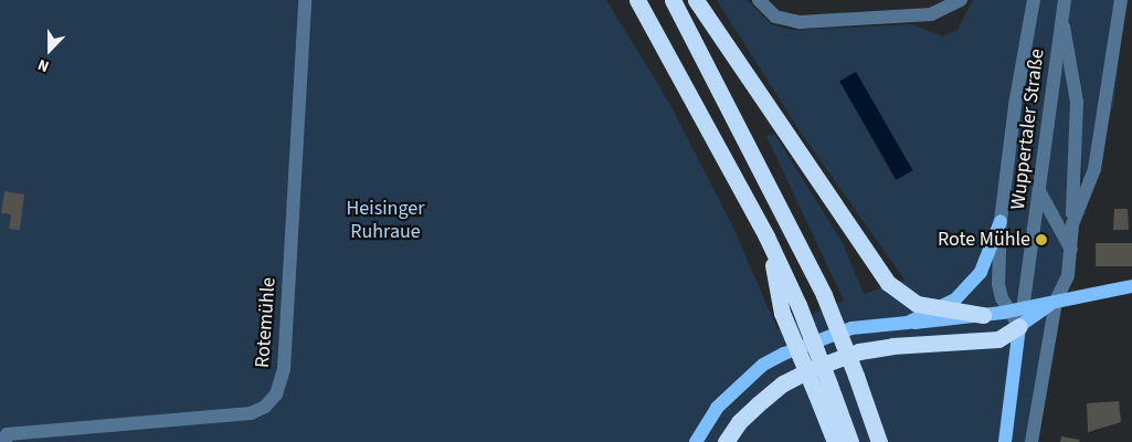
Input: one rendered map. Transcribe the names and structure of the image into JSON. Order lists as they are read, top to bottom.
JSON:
{
  "streets": {
    "street": ["Wuppertaler Straße", "Rotemühle"]
  },
  "parks": ["Heisinger Ruhraue"],
  "places": ["Rote Mühle"],
  "north": "bottom"
}
